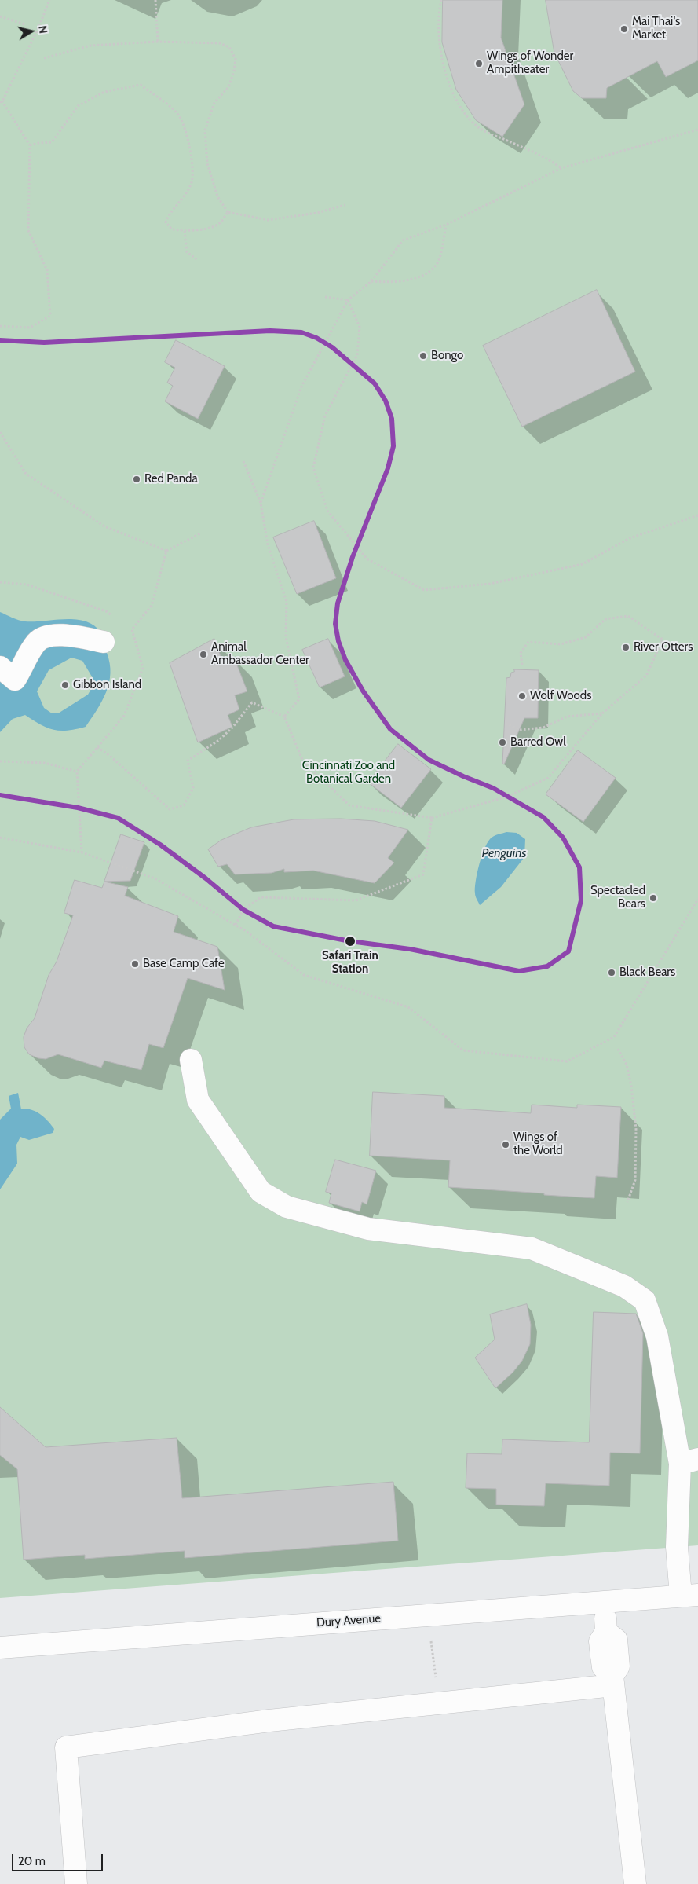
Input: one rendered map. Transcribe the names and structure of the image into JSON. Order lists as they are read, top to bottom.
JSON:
{
  "streets": {
    "street": ["Dury Avenue"]
  },
  "water": ["Penguins"],
  "parks": ["Cincinnati Zoo and Botanical Garden"],
  "places": [
    "Mai Thai's Market",
    "Wings of Wonder Ampitheater",
    "Bongo",
    "Red Panda",
    "River Otters",
    "Animal Ambassador Center",
    "Gibbon Island",
    "Wolf Woods",
    "Barred Owl",
    "Spectacled Bears",
    "Safari Train Station",
    "Base Camp Cafe",
    "Black Bears",
    "Wings of the World"
  ],
  "scale_bar": "20 m",
  "north": "right"
}
